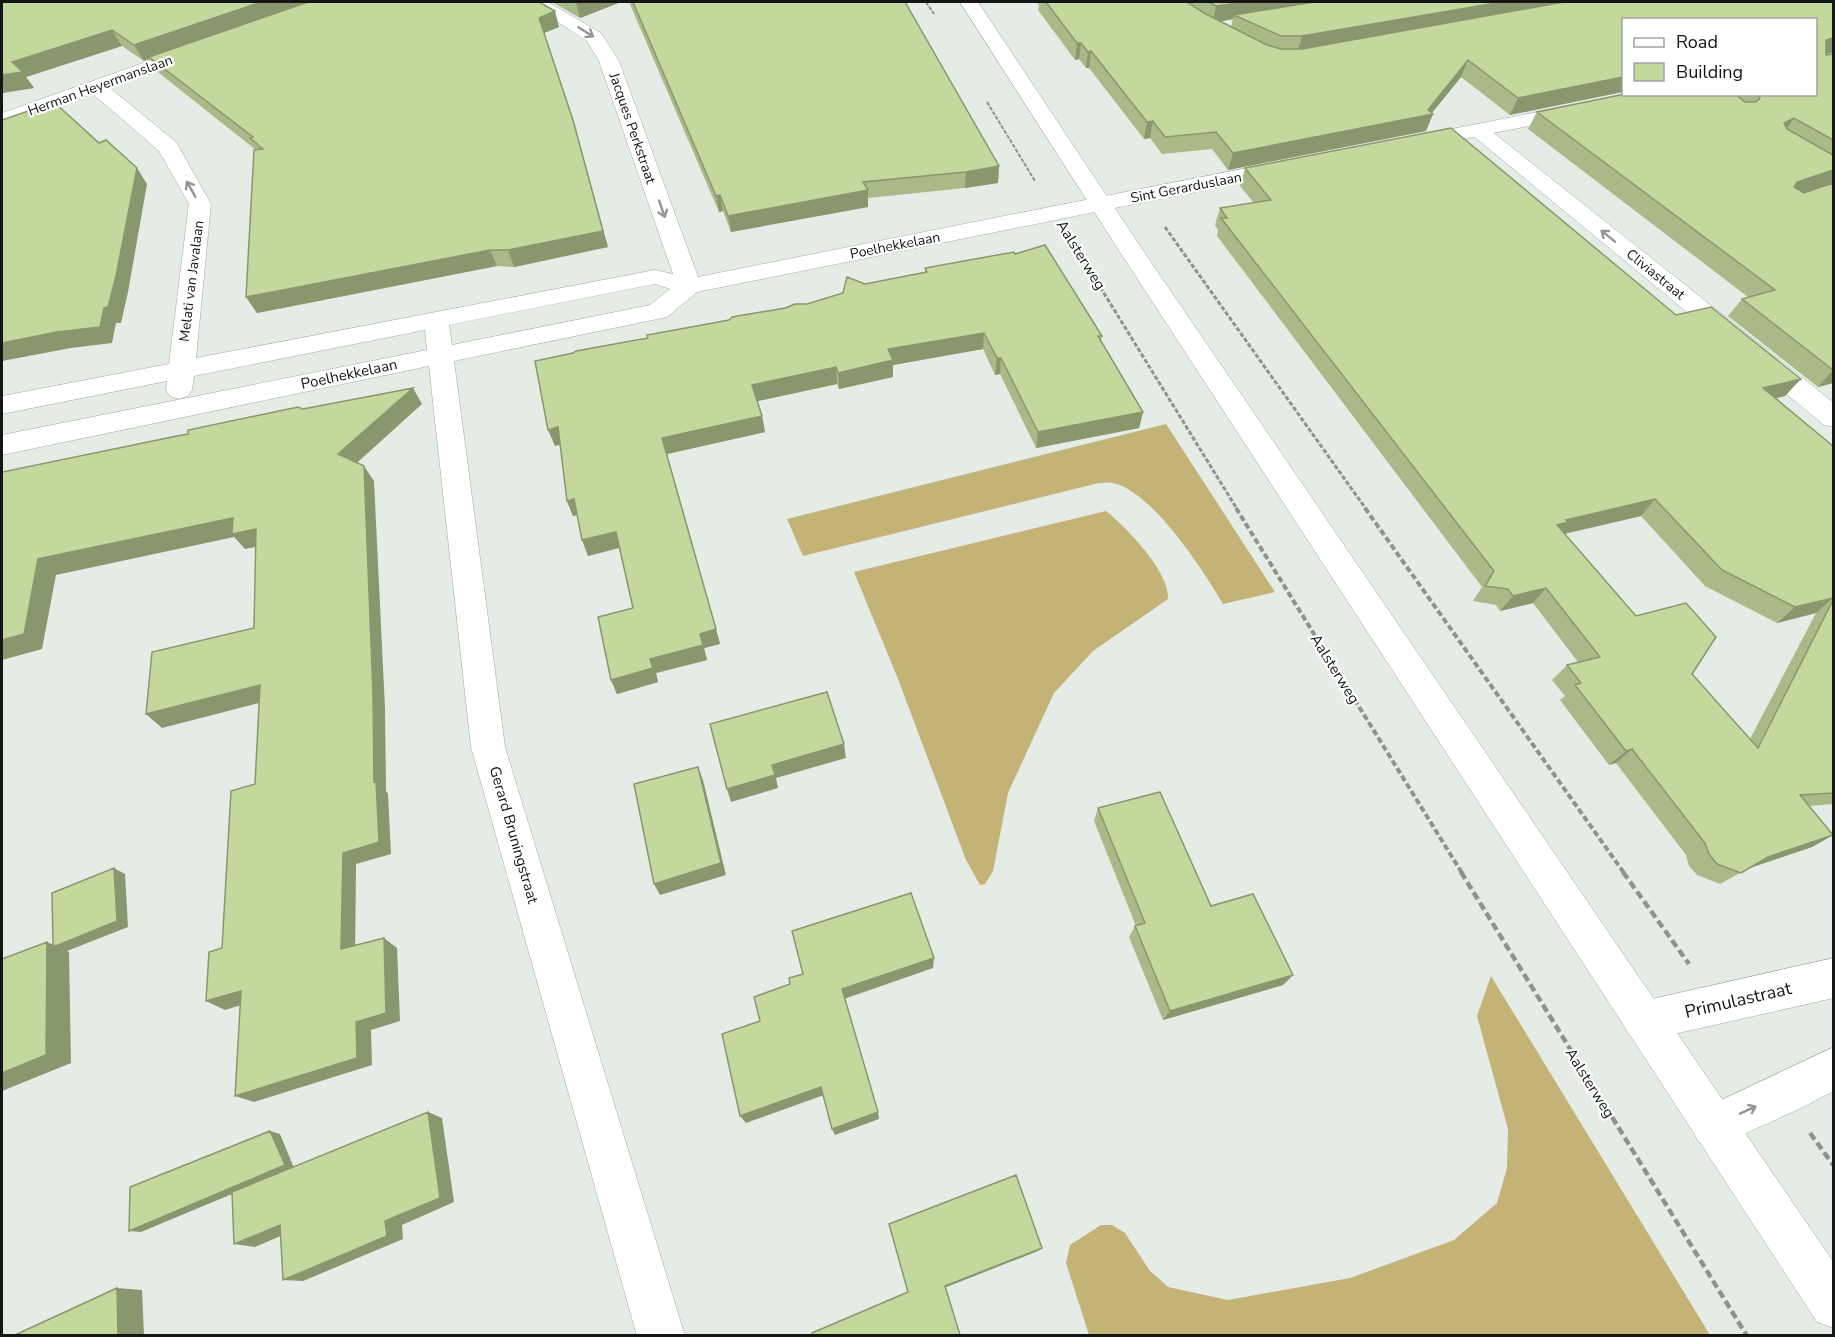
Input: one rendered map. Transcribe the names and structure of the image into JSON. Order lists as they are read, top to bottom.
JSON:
{
  "streets": {
    "street": [
      "Herman Heyermanslaan",
      "Jacques Perkstraat",
      "Sint Gerarduslaan",
      "Poelhekkelaan",
      "Cliviastraat",
      "Melati van Javalaan",
      "Gerard Bruningstraat",
      "Primulastraat"
    ],
    "path": ["Aalsterweg"]
  },
  "crossings": [
    ["Herman Heyermanslaan", "Melati van Javalaan"],
    ["Jacques Perkstraat", "Poelhekkelaan"],
    ["Sint Gerarduslaan", "Poelhekkelaan"],
    ["Poelhekkelaan", "Aalsterweg"],
    ["Poelhekkelaan", "Melati van Javalaan"],
    ["Poelhekkelaan", "Gerard Bruningstraat"]
  ],
  "one_way": ["Jacques Perkstraat", "Cliviastraat", "Melati van Javalaan"],
  "legend": ["Road", "Building"]
}
